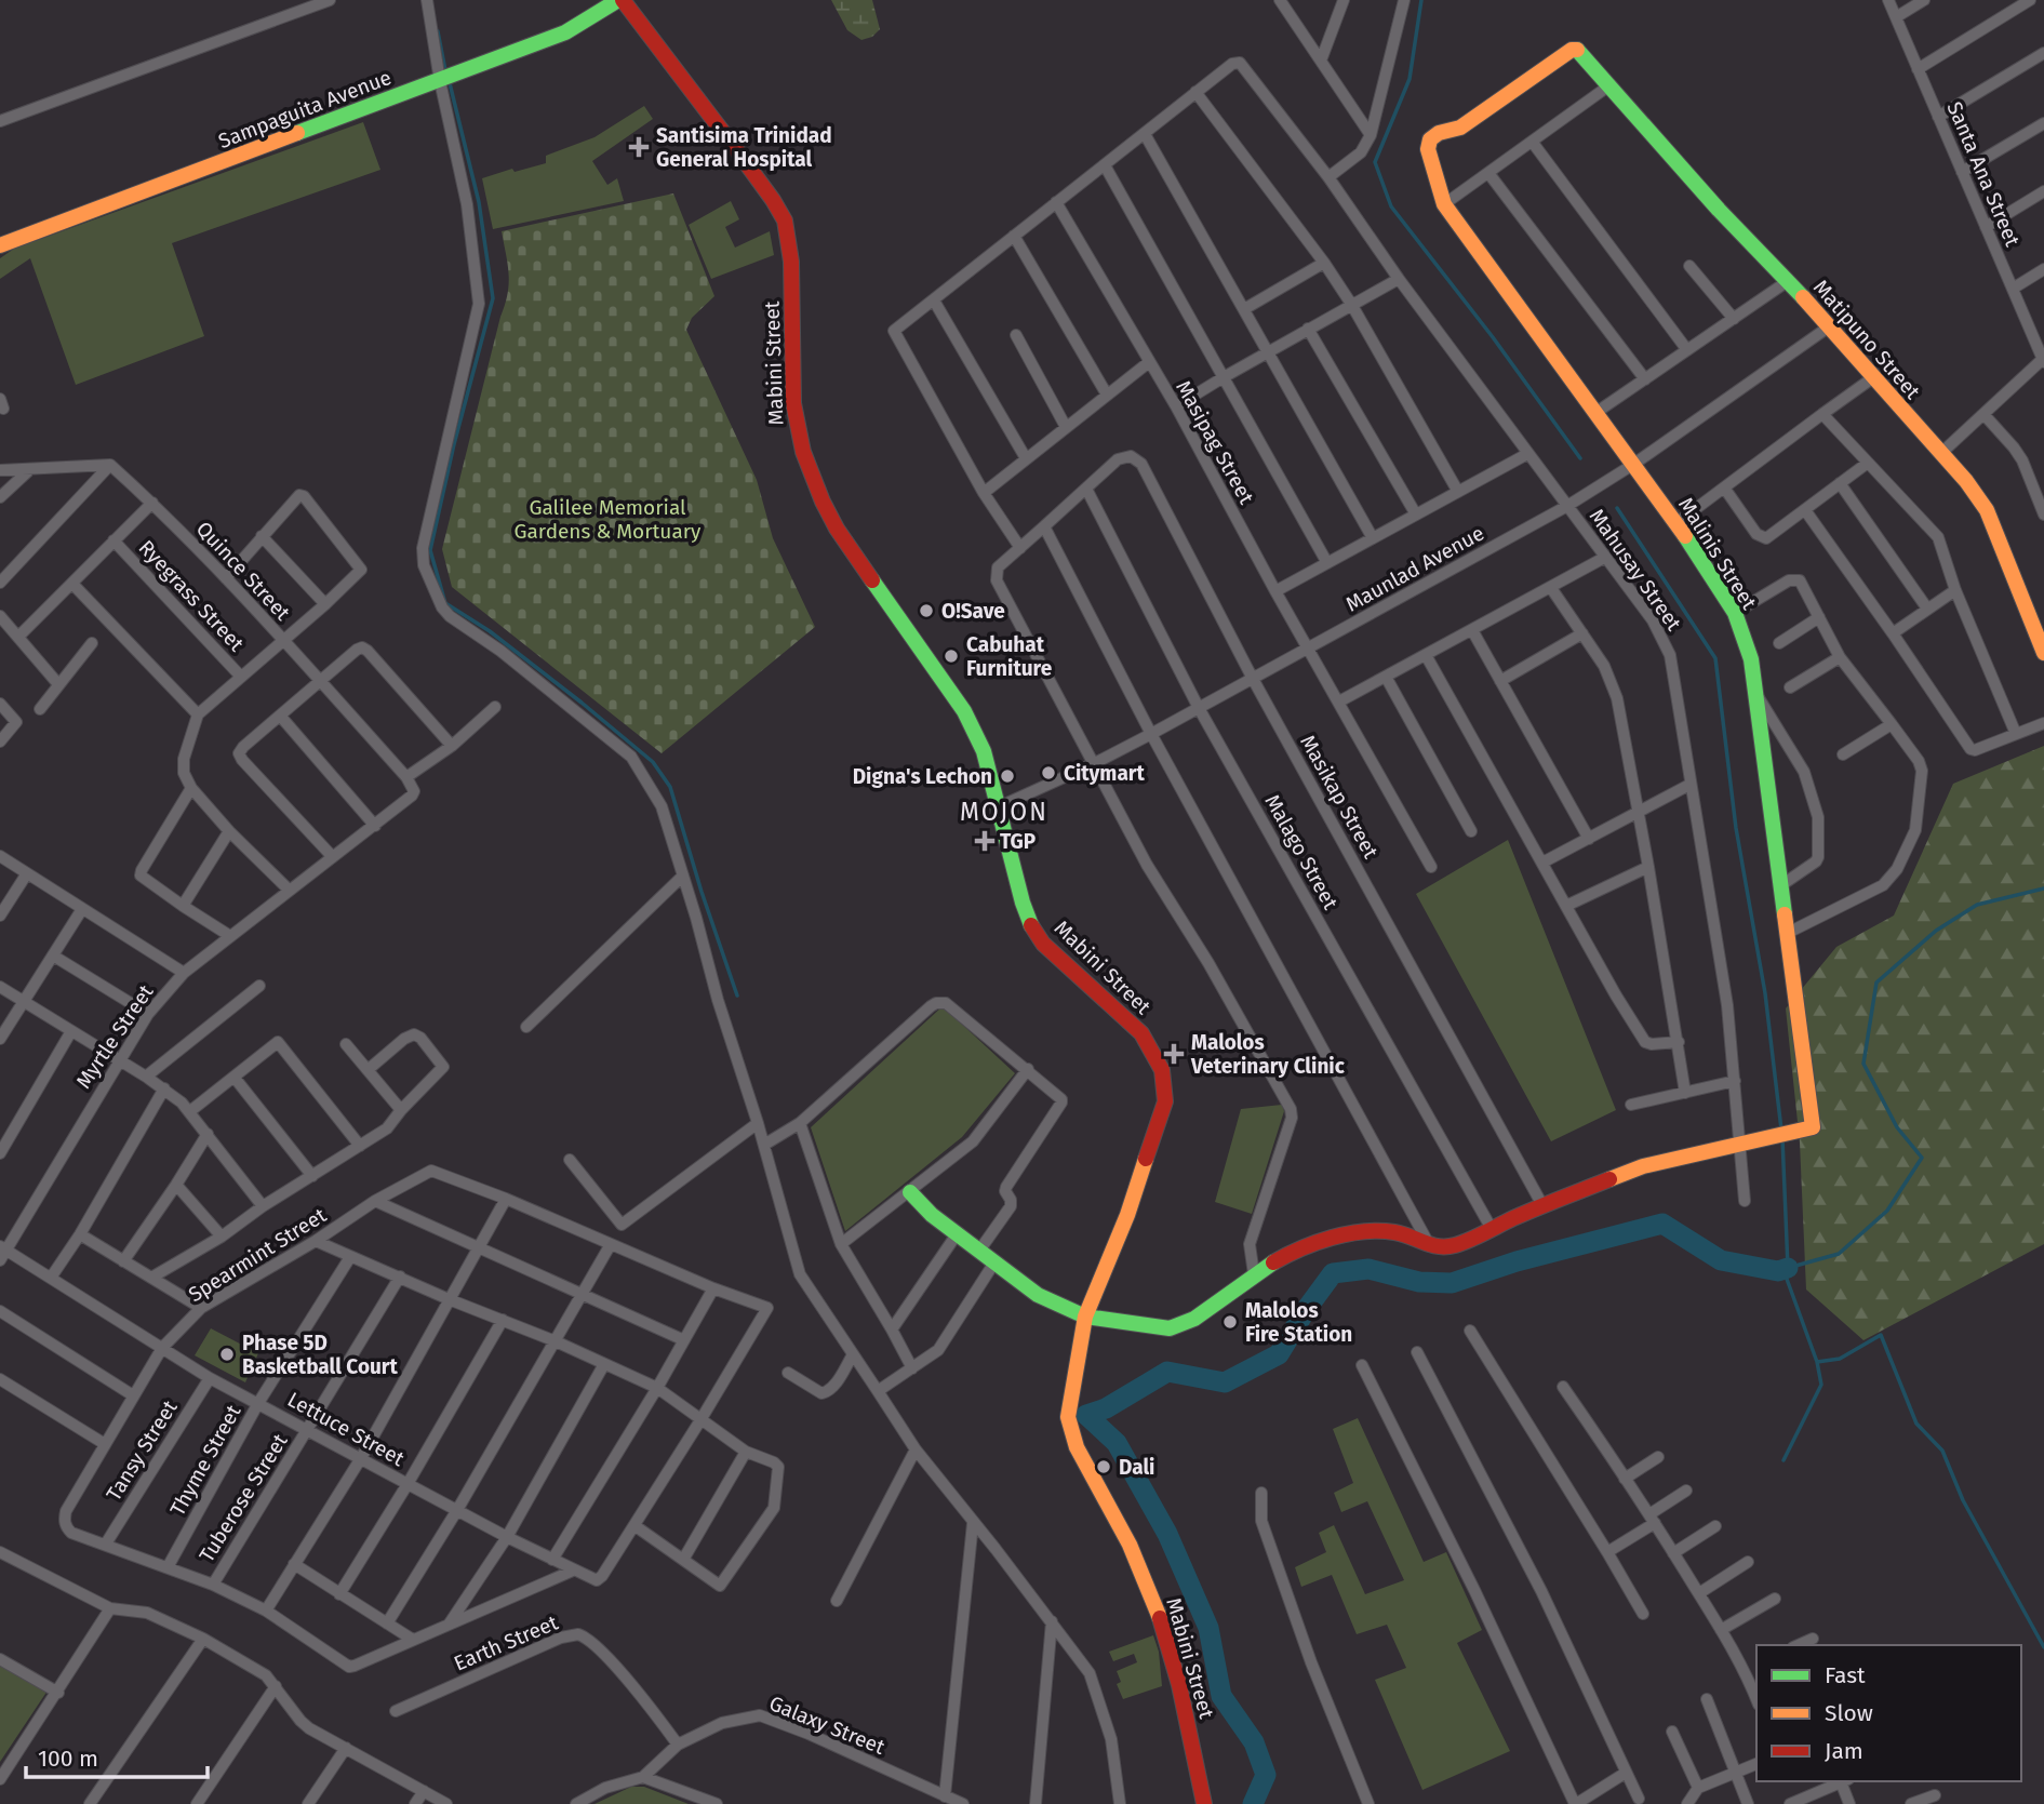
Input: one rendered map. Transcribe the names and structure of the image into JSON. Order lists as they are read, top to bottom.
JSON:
{
  "streets": {
    "street": [
      "Sampaguita Avenue",
      "Santa Ana Street",
      "Matipuno Street",
      "Mabini Street",
      "Masipag Street",
      "Malinis Street",
      "Maunlad Avenue",
      "Mahusay Street",
      "Quince Street",
      "Ryegrass Street",
      "Masikap Street",
      "Malago Street",
      "Myrtle Street",
      "Spearmint Street",
      "Lettuce Street",
      "Tansy Street",
      "Thyme Street",
      "Tuberose Street",
      "Earth Street",
      "Galaxy Street"
    ]
  },
  "crossings": [
    ["Sampaguita Avenue", "Mabini Street"],
    ["Matipuno Street", "Malinis Street"],
    ["Matipuno Street", "Maunlad Avenue"],
    ["Mabini Street", "Maunlad Avenue"],
    ["Masipag Street", "Maunlad Avenue"],
    ["Malinis Street", "Maunlad Avenue"],
    ["Malinis Street", "Mahusay Street"],
    ["Maunlad Avenue", "Mahusay Street"],
    ["Maunlad Avenue", "Masikap Street"],
    ["Maunlad Avenue", "Malago Street"],
    ["Quince Street", "Myrtle Street"],
    ["Masikap Street", "Malago Street"],
    ["Myrtle Street", "Lettuce Street"],
    ["Spearmint Street", "Lettuce Street"],
    ["Spearmint Street", "Tansy Street"],
    ["Lettuce Street", "Tansy Street"],
    ["Lettuce Street", "Thyme Street"],
    ["Lettuce Street", "Tuberose Street"],
    ["Earth Street", "Galaxy Street"]
  ],
  "districts": ["MOJON"],
  "parks": ["Galilee Memorial Gardens & Mortuary"],
  "places": {
    "health": ["Santisima Trinidad General Hospital", "TGP", "Malolos Veterinary Clinic"],
    "other": [
      "O!Save",
      "Cabuhat Furniture",
      "Citymart",
      "Digna's Lechon",
      "Malolos Fire Station",
      "Phase 5D Basketball Court",
      "Dali"
    ]
  },
  "legend": ["Fast", "Slow", "Jam"],
  "scale_bar": "100 m"
}
